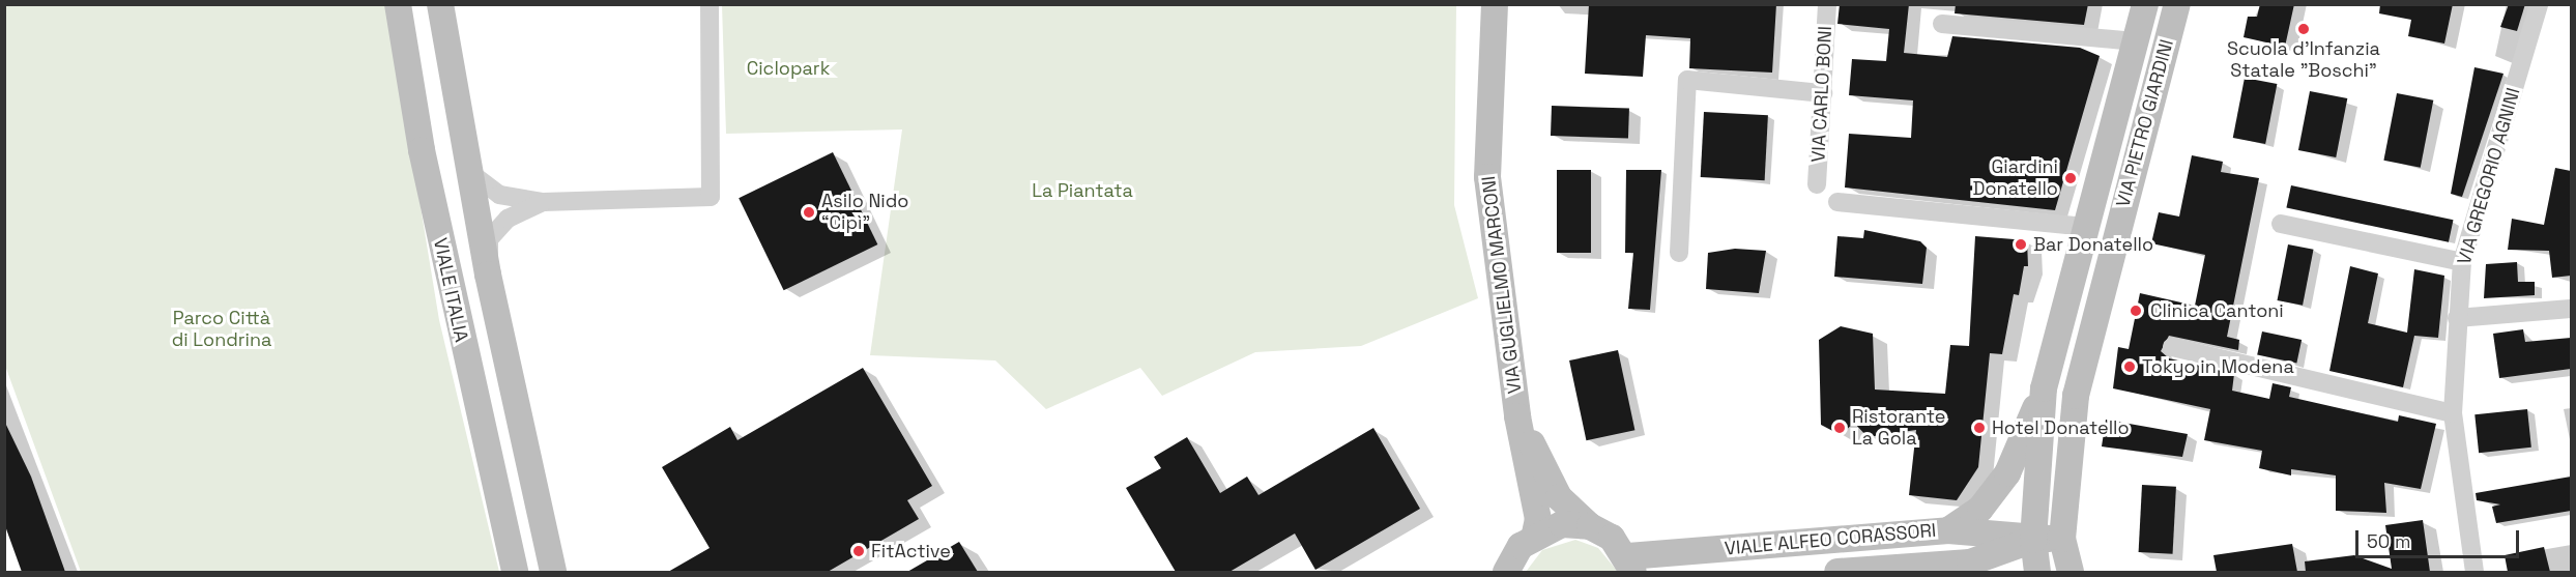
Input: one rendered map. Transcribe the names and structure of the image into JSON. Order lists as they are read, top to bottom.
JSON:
{
  "streets": {
    "street": [
      "VIA CARLO BONI",
      "VIA PIETRO GIARDINI",
      "VIA GREGORIO AGNINI",
      "VIA GUGLIELMO MARCONI",
      "VIALE ITALIA",
      "VIALE ALFEO CORASSORI"
    ]
  },
  "crossings": [
    ["VIA PIETRO GIARDINI", "VIALE ALFEO CORASSORI"],
    ["VIA GUGLIELMO MARCONI", "VIALE ALFEO CORASSORI"]
  ],
  "parks": ["Ciclopark", "La Piantata", "Parco Città di Londrina"],
  "places": [
    "Scuola d'Infanzia Statale \"Boschi\"",
    "Giardini Donatello",
    "Asilo Nido “Cipì”",
    "Bar Donatello",
    "Clinica Cantoni",
    "Tokyo in Modena",
    "Ristorante La Gola",
    "Hotel Donatello",
    "FitActive"
  ],
  "scale_bar": "50 m"
}
